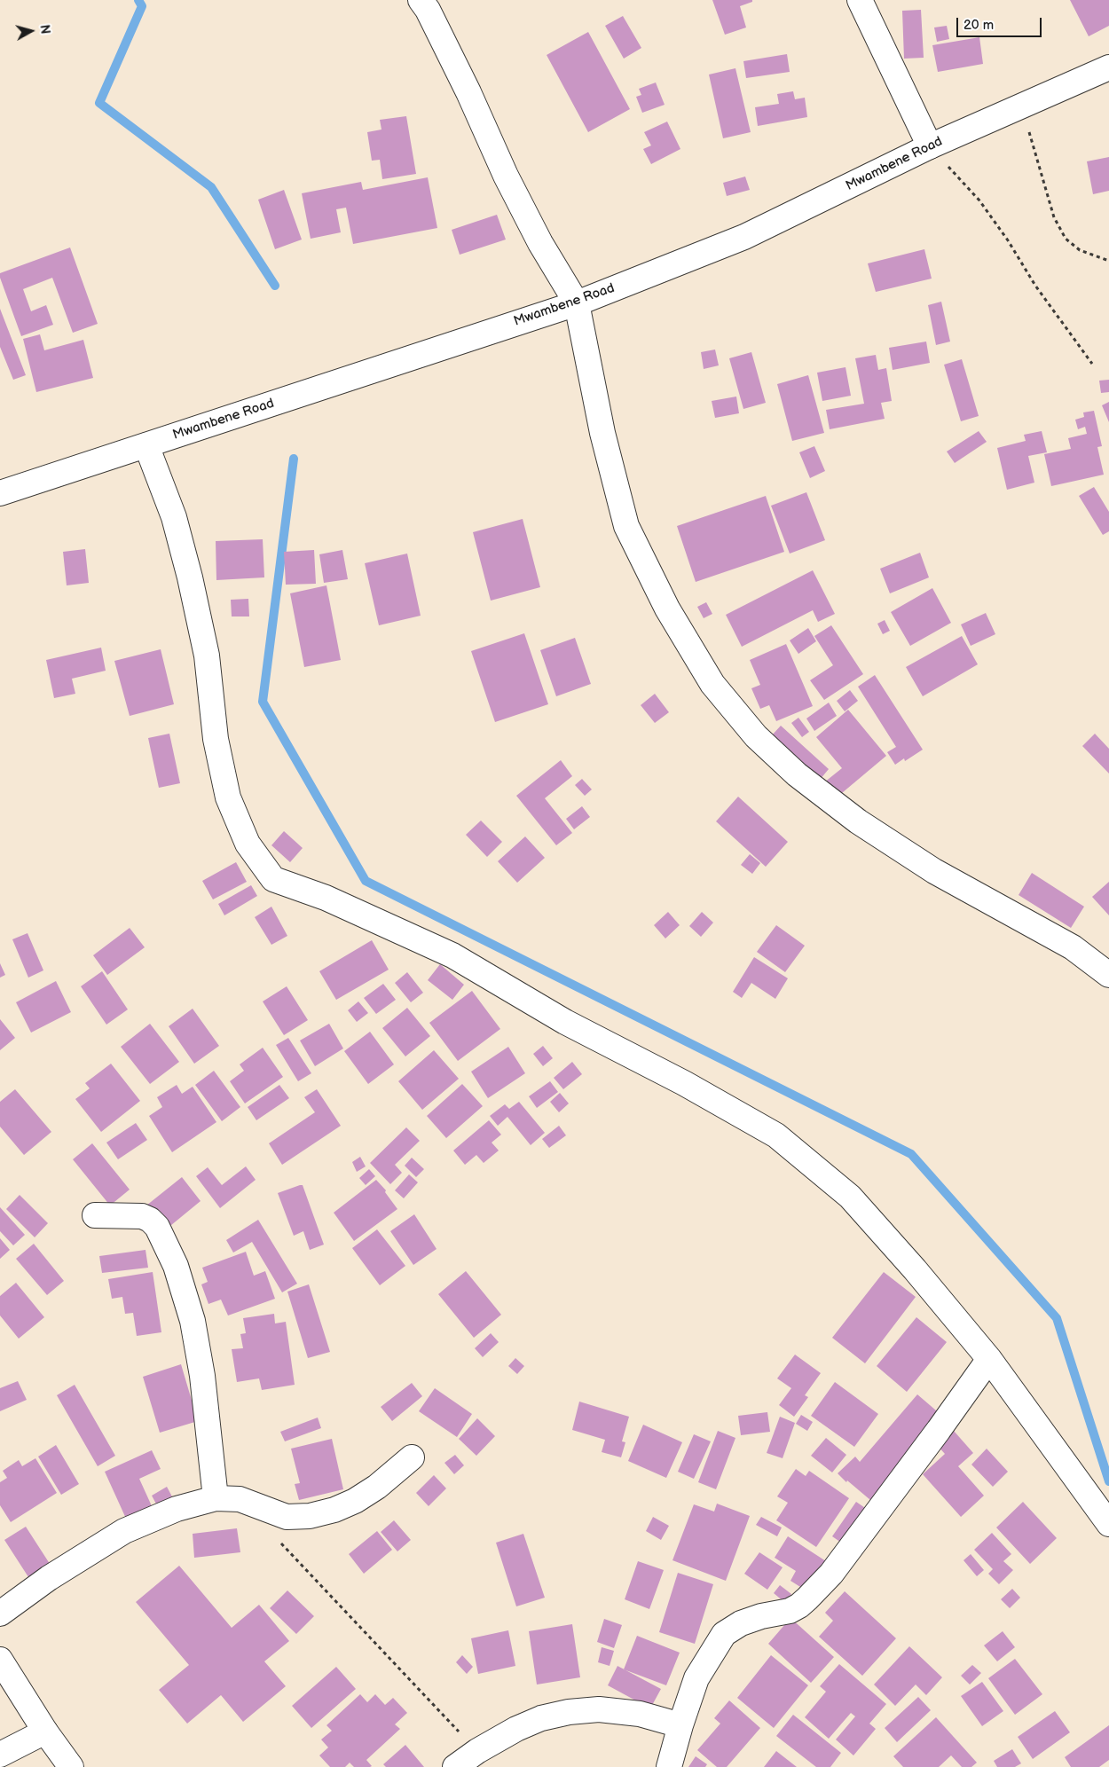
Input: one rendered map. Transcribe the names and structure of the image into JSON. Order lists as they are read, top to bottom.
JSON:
{
  "streets": {
    "street": ["Mwambene Road"]
  },
  "scale_bar": "20 m",
  "north": "right"
}
